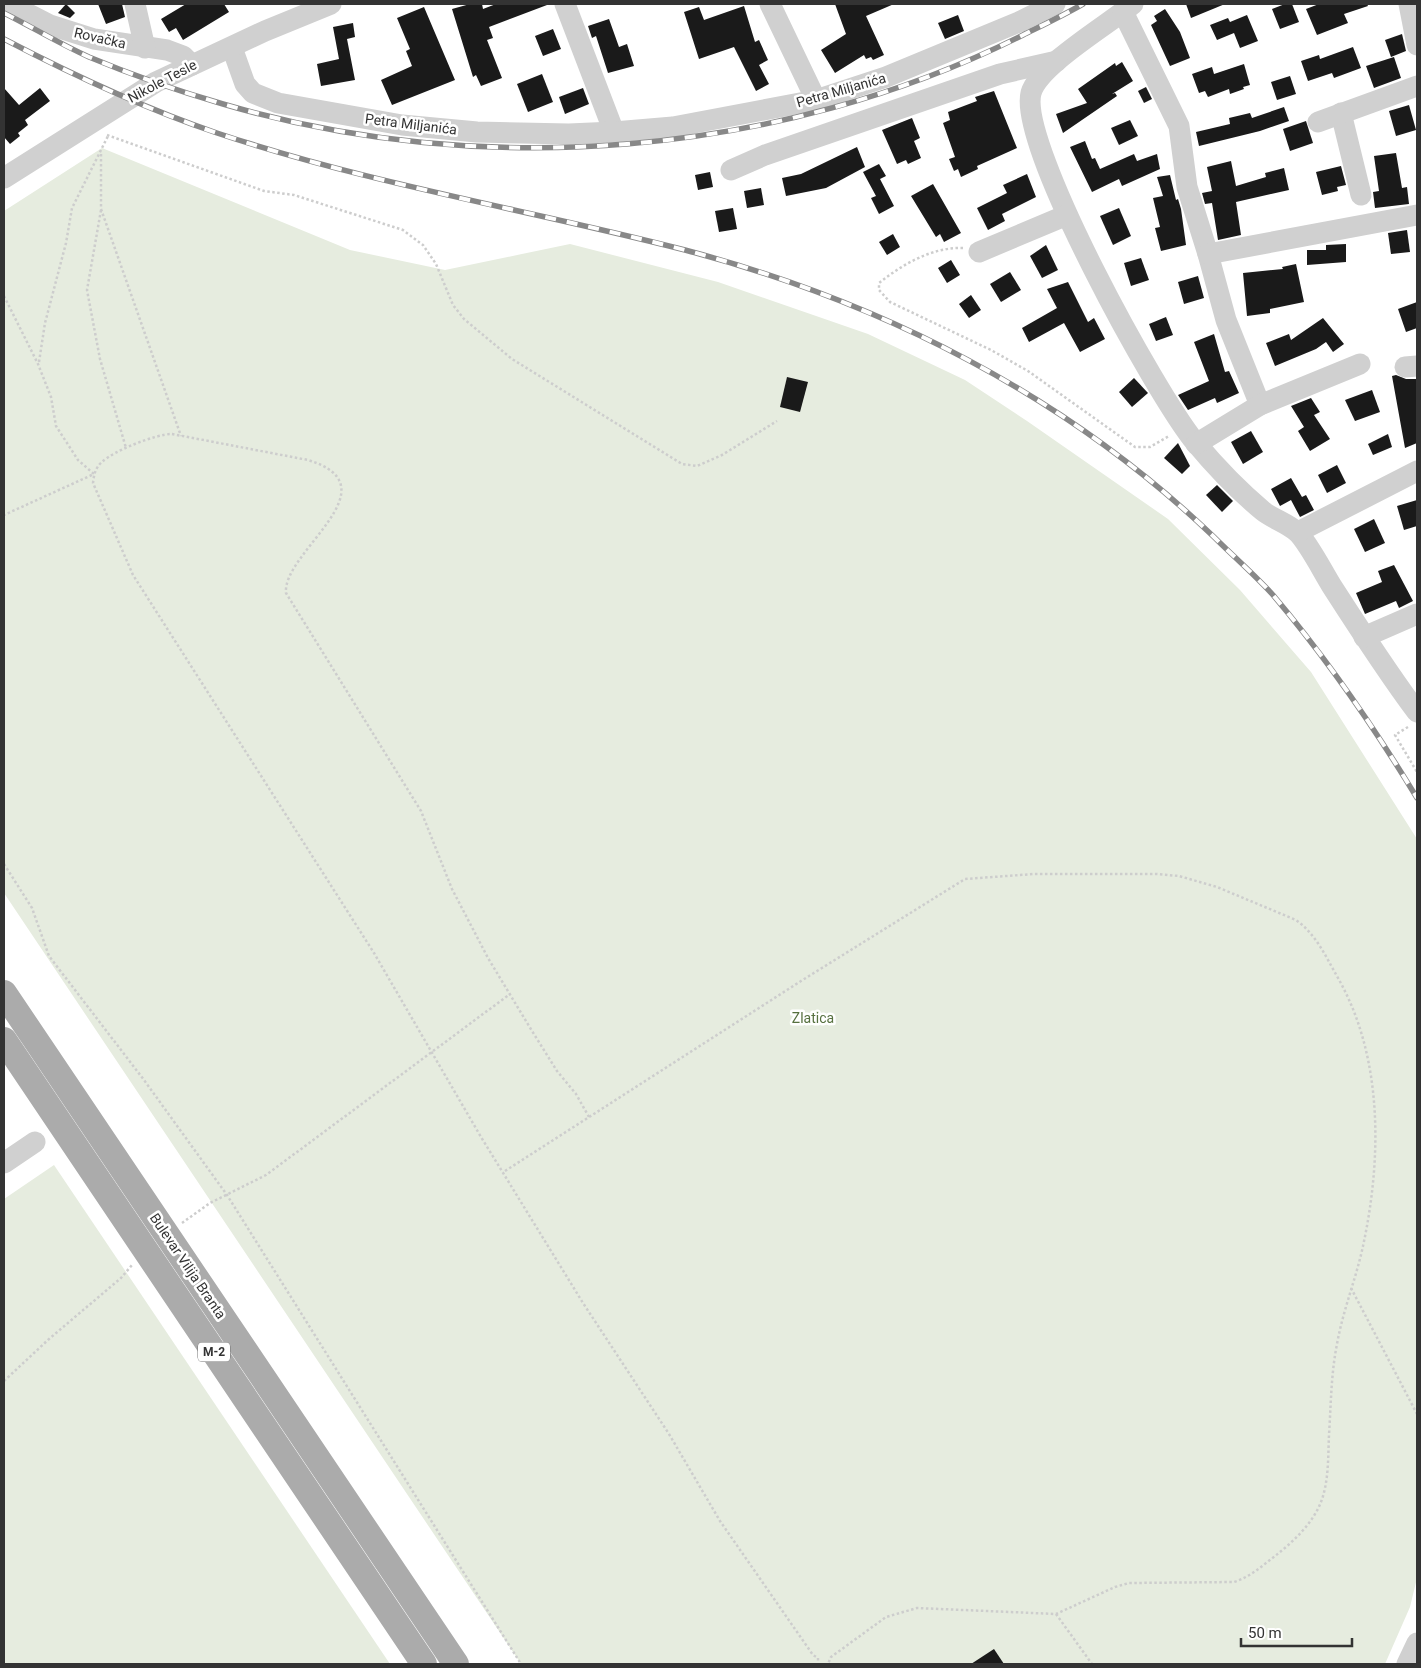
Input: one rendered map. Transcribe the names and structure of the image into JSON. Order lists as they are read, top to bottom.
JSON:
{
  "streets": {
    "main road": ["Bulevar Vilija Branta", "M-2"],
    "street": ["Rovačka", "Nikole Tesle", "Petra Miljanića"]
  },
  "crossings": [
    ["Rovačka", "Nikole Tesle"]
  ],
  "parks": ["Zlatica"],
  "scale_bar": "50 m"
}
